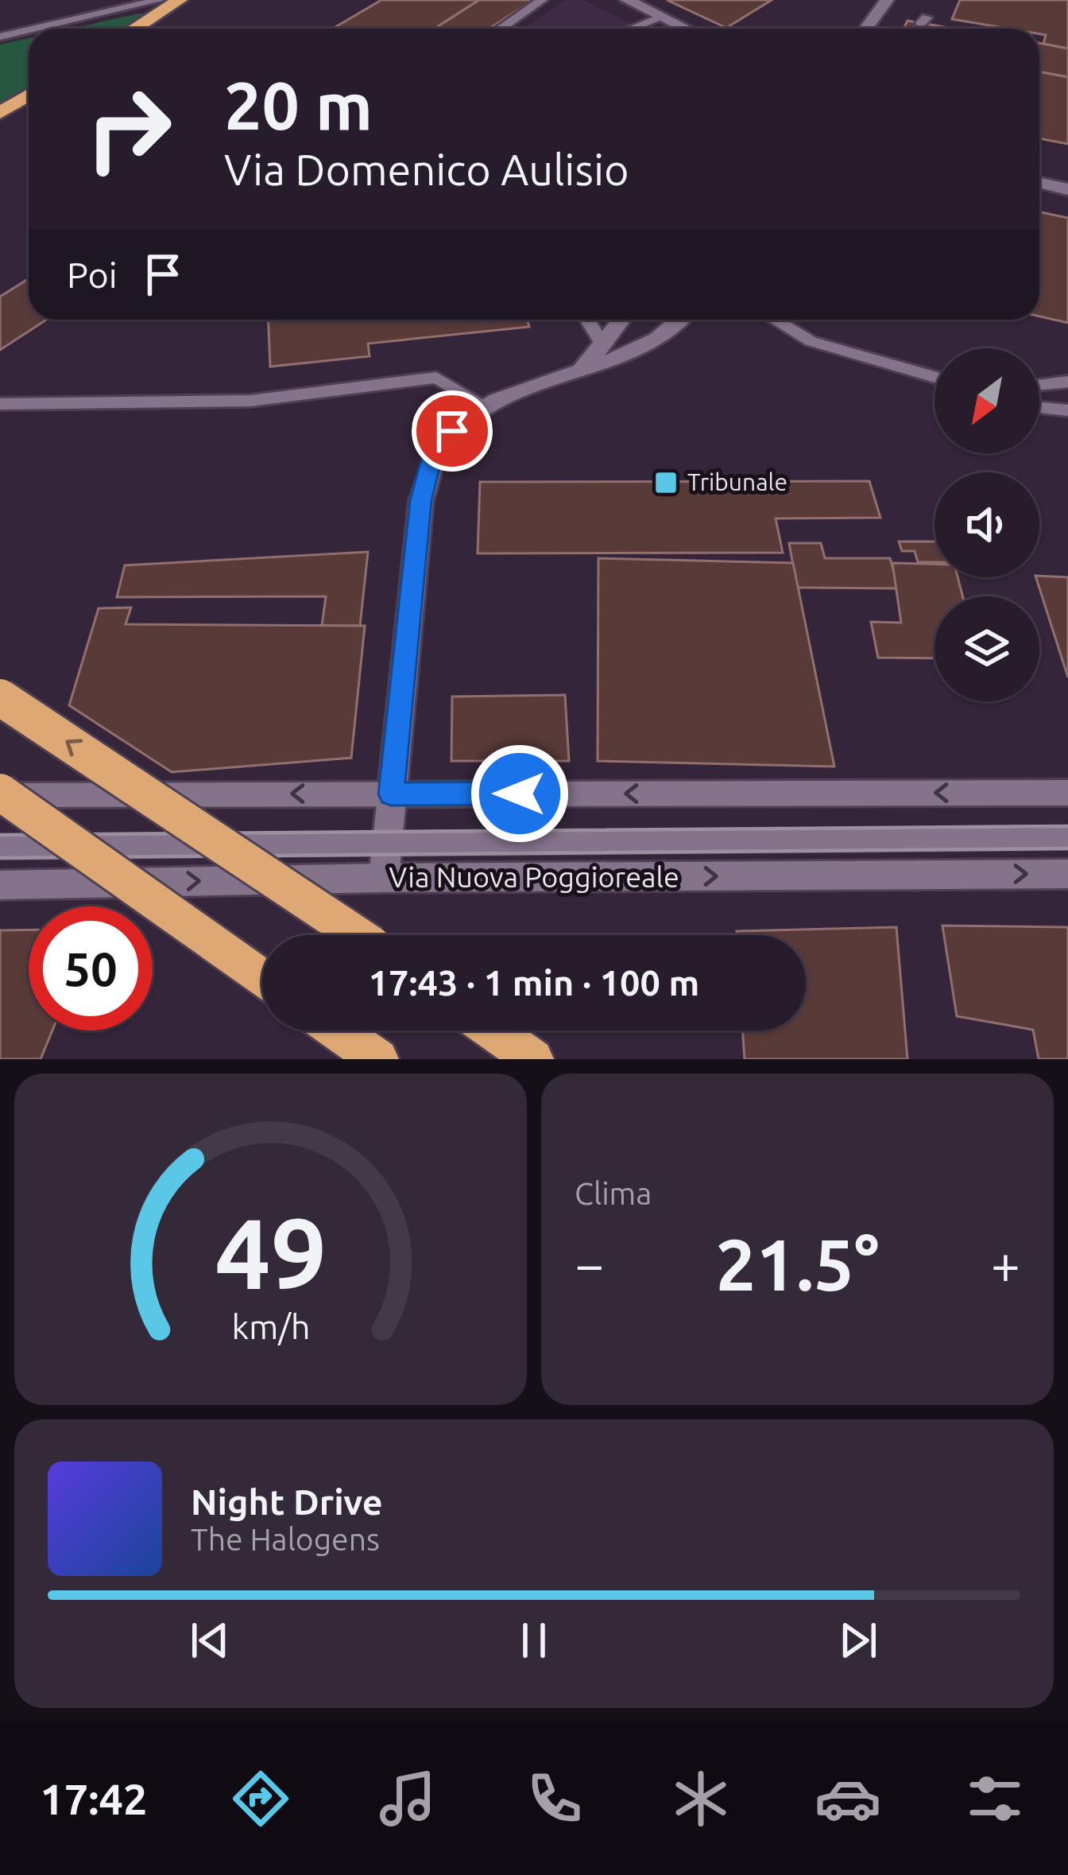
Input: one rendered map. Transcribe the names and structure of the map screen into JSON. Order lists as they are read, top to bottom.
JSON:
{
  "streets": {
    "main road": ["Via Nuova Poggioreale"]
  },
  "places": {
    "transit": ["Tribunale"]
  },
  "north": "bottom left",
  "page": {
    "turn": ["20 m", "Via Domenico Aulisio"],
    "then": "Poi",
    "limit": "50",
    "trip": "17:43 · 1 min · 100 m",
    "tile": "Clima",
    "heat": ["−", "21.5°", "+"],
    "song": ["Night Drive", "The Halogens"],
    "tabs": "17:42",
    "gauge": ["49", "km/h"]
  }
}
